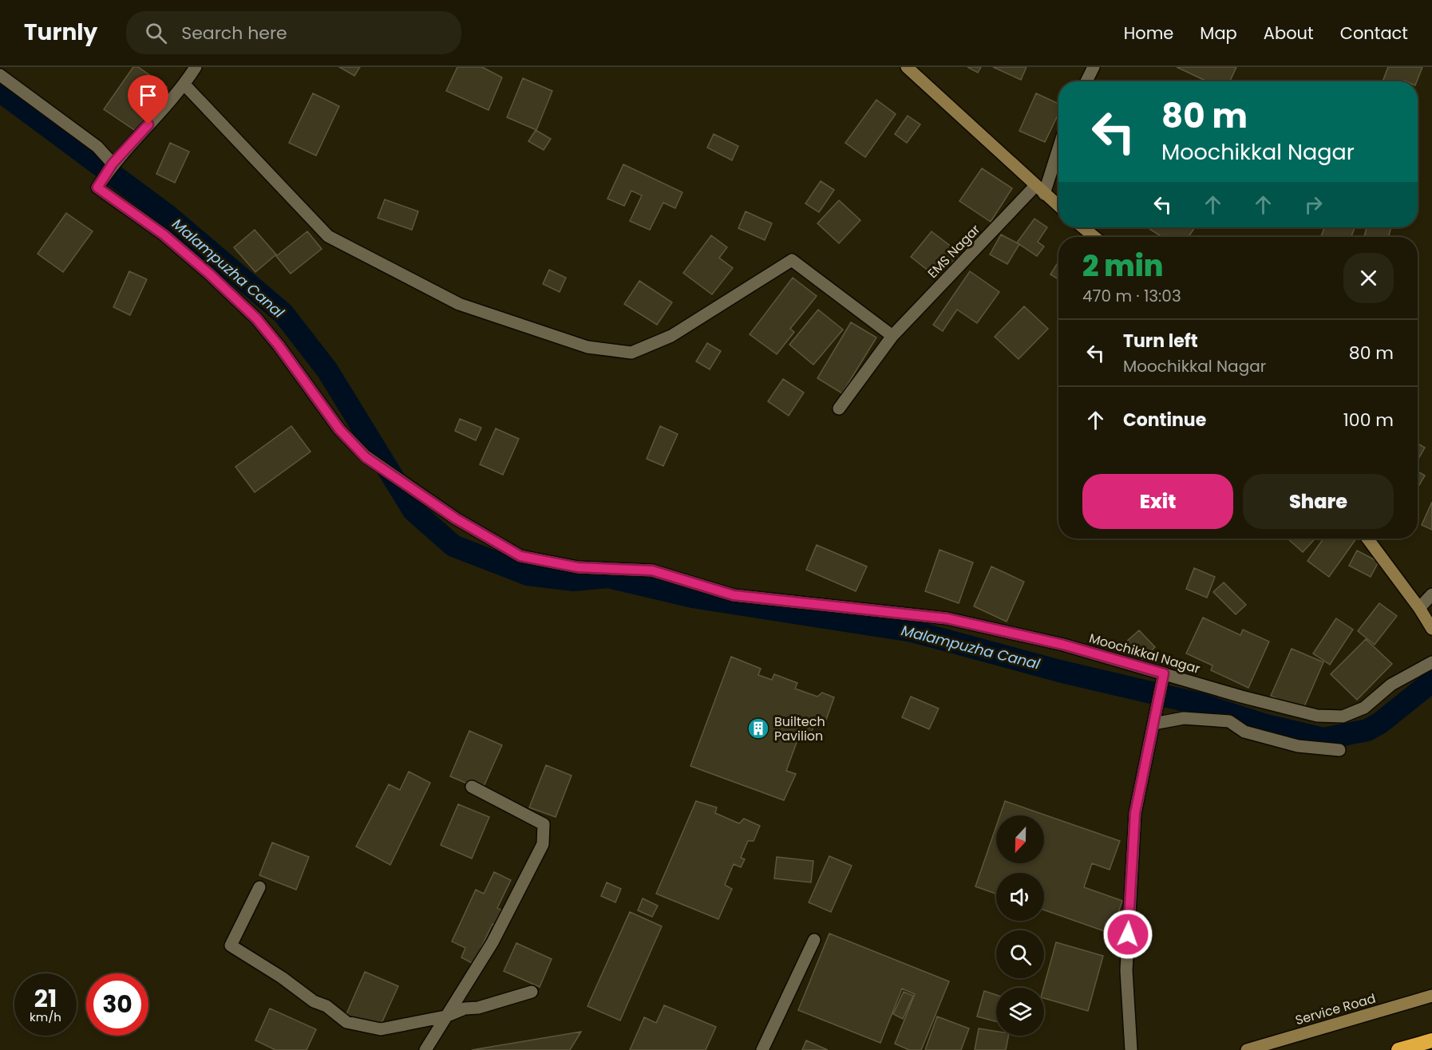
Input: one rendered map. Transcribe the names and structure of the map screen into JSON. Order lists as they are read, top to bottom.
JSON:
{
  "streets": {
    "main road": ["Service Road"],
    "street": ["EMS Nagar", "Moochikkal Nagar"]
  },
  "water": ["Malampuzha Canal"],
  "places": {
    "building": ["Builtech Pavilion"]
  },
  "north": "bottom",
  "page": {
    "header": "Turnly",
    "search": "Search here",
    "nav": [
      "Home",
      "Map",
      "About",
      "Contact"
    ],
    "turn": ["80 m", "Moochikkal Nagar"],
    "heading": ["2 min", "470 m · 13:03"],
    "list": [
      {
        "name": "Turn left",
        "note": "Moochikkal Nagar",
        "value": "80 m"
      },
      {
        "name": "Continue",
        "value": "100 m"
      }
    ],
    "buttons": ["Exit", "Share"],
    "speed": "21 km/h",
    "limit": "30"
  }
}
